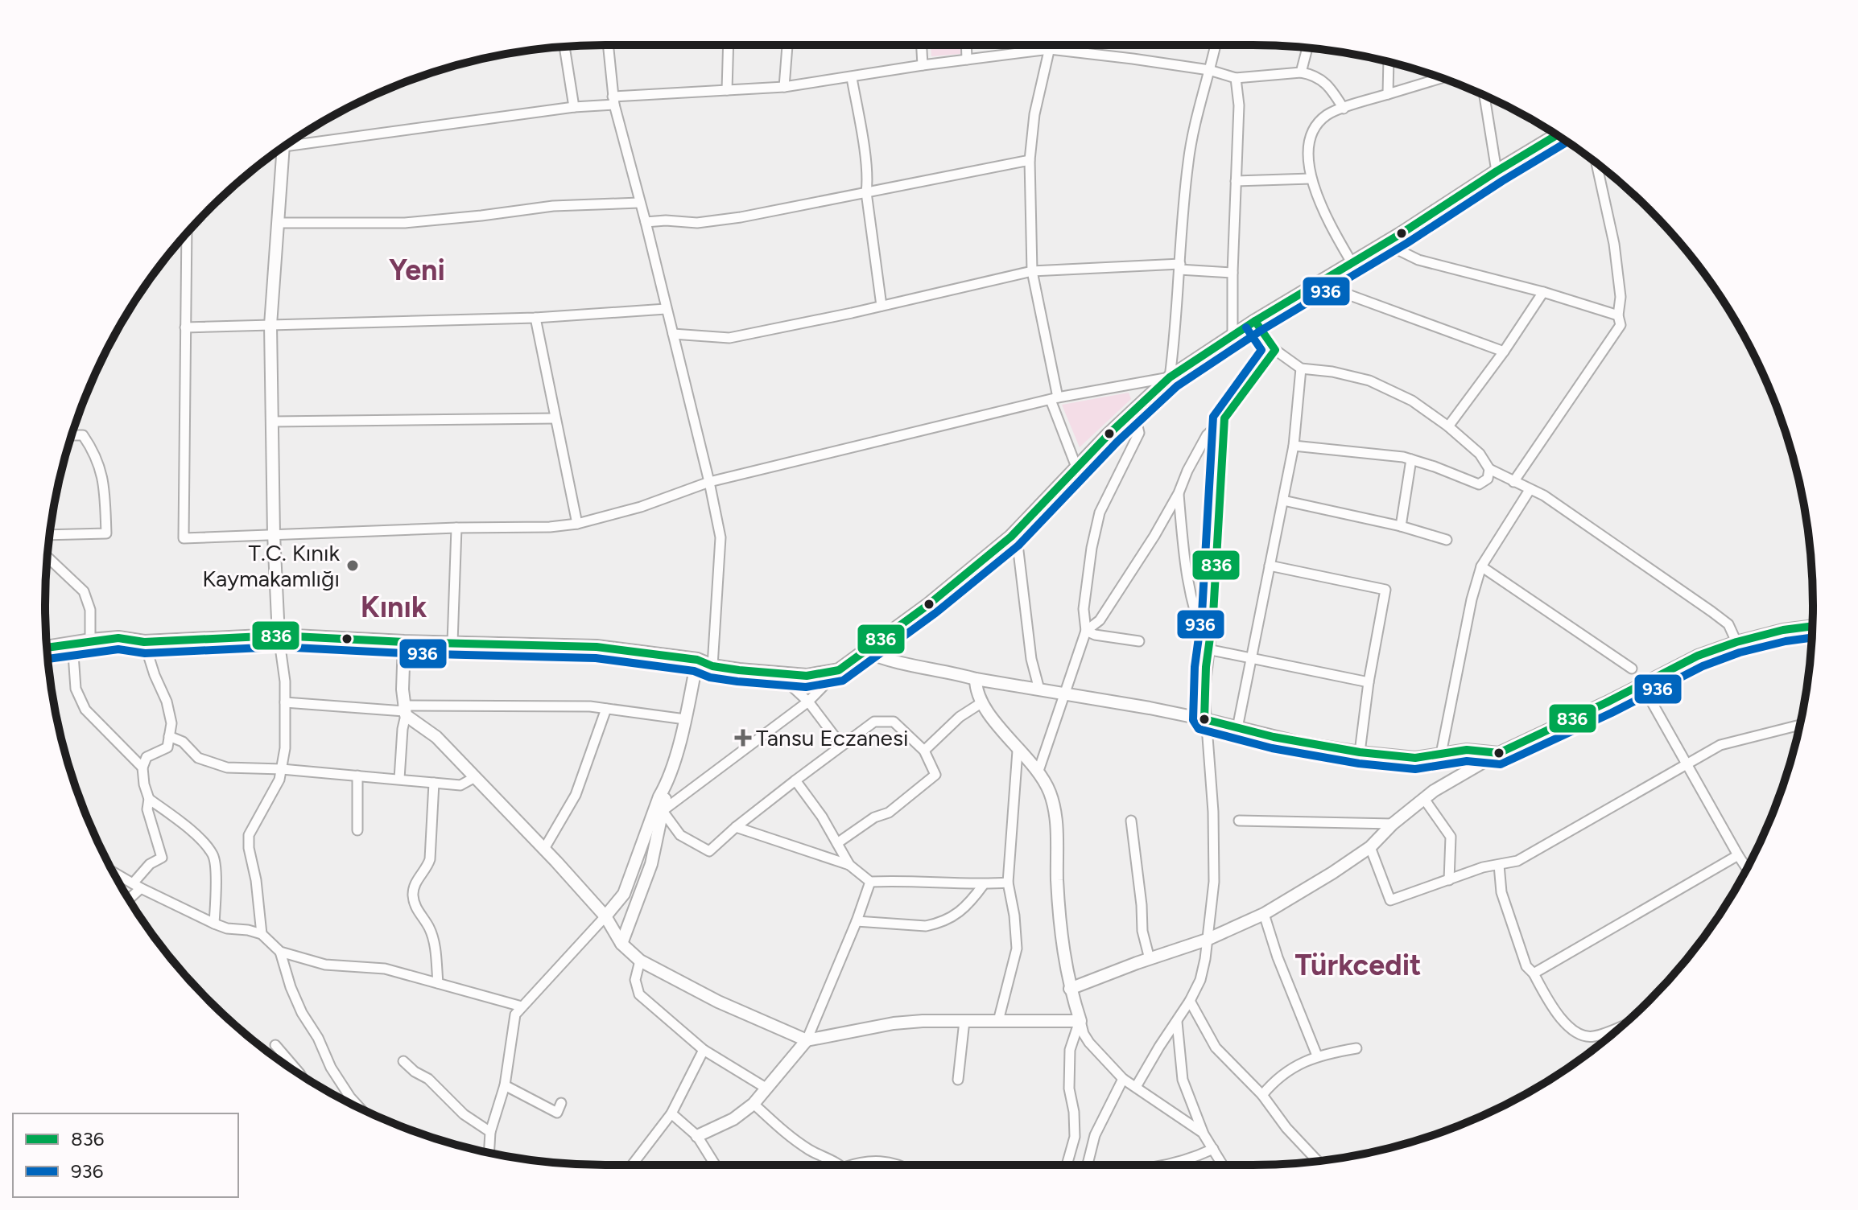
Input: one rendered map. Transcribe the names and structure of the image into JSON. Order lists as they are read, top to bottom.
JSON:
{
  "districts": ["Yeni", "Kınık", "Türkcedit"],
  "places": {
    "other": ["T.C. Kınık Kaymakamlığı"],
    "health": ["Tansu Eczanesi"]
  },
  "lines": ["transit line 836", "transit line 936"],
  "legend": ["836", "936"]
}
